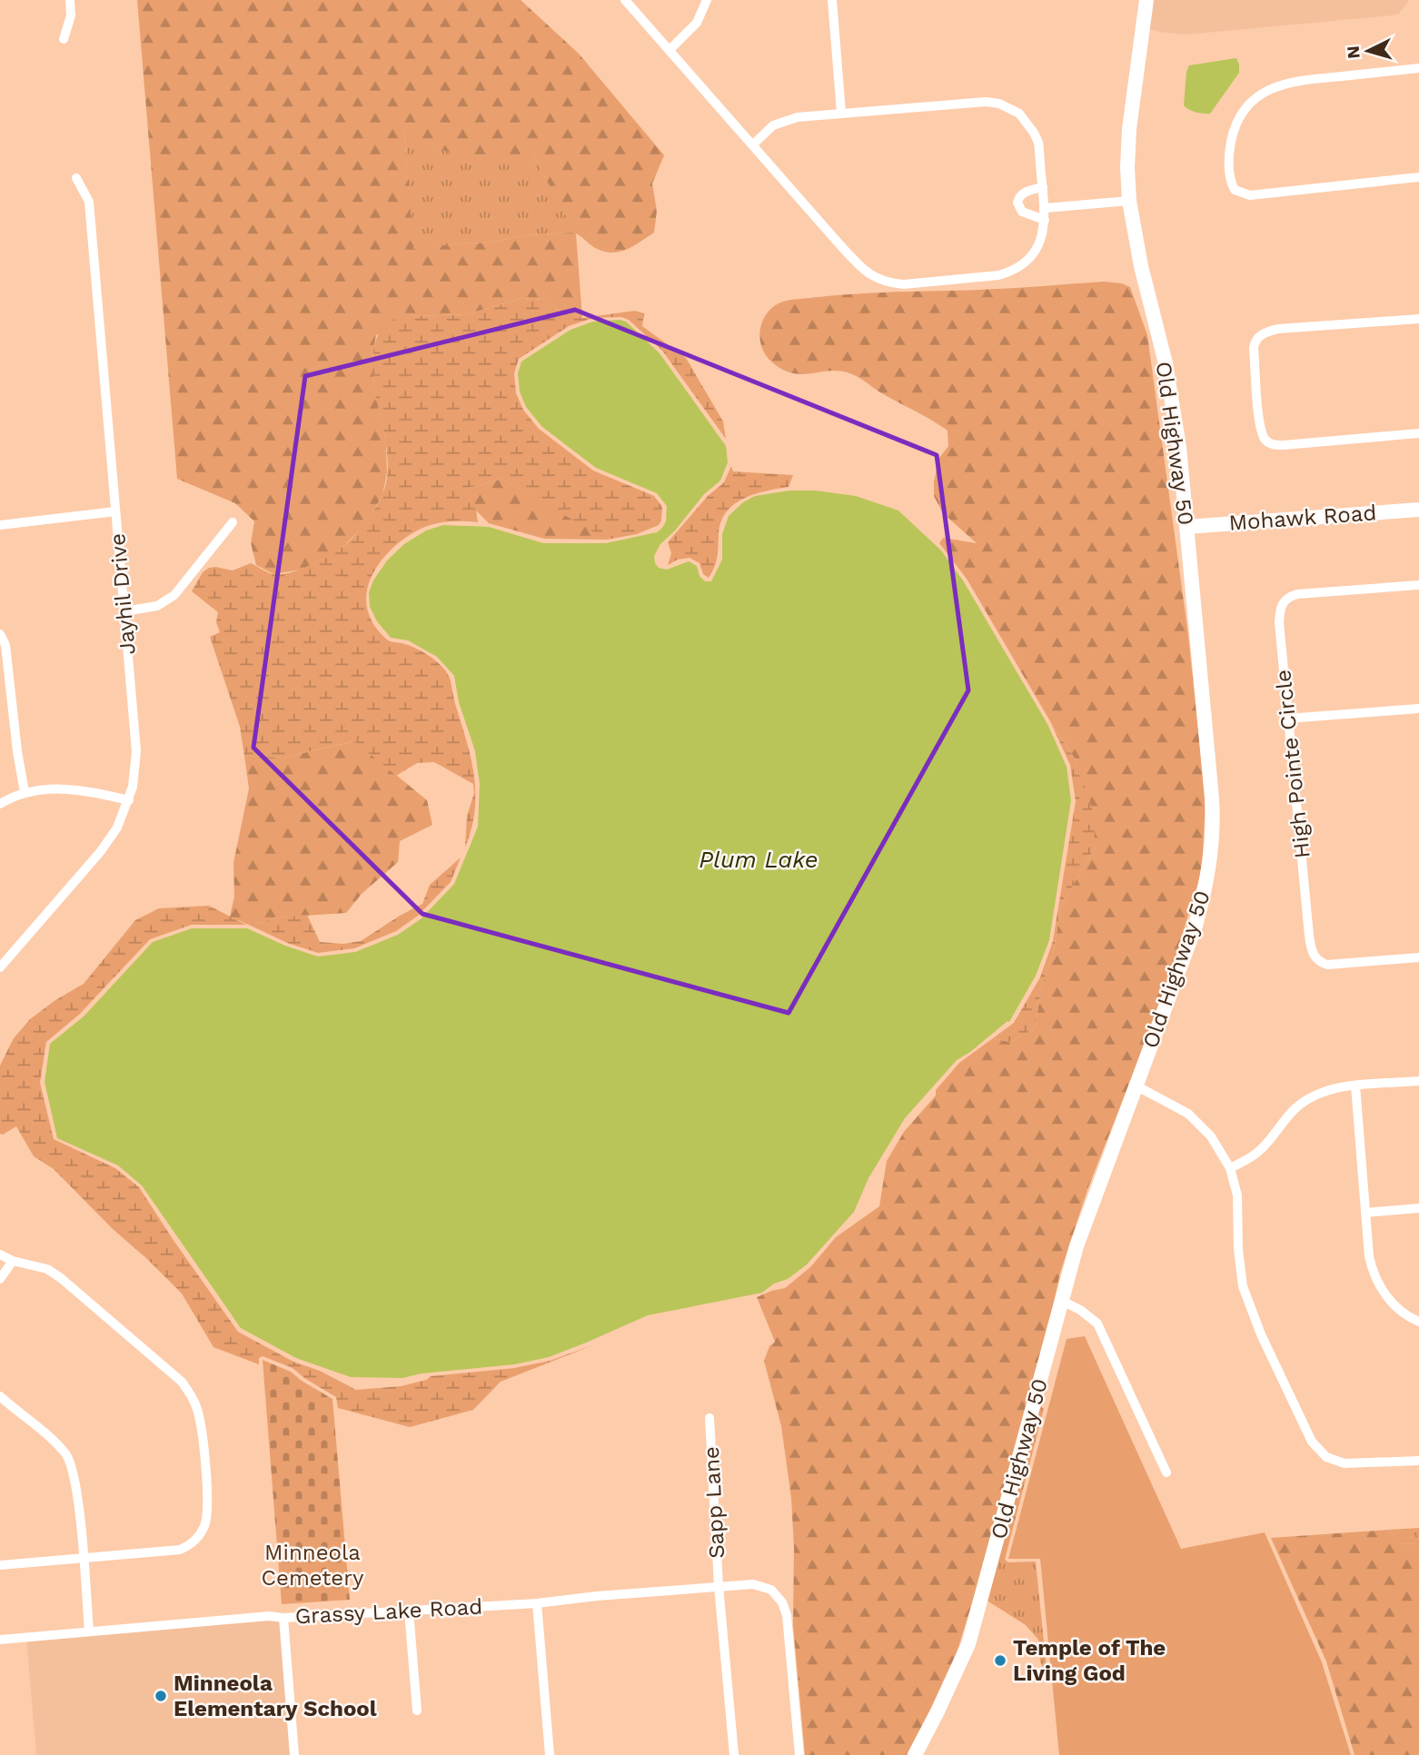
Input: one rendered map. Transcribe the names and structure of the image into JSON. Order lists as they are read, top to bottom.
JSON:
{
  "streets": {
    "main road": ["Old Highway 50", "Mohawk Road"],
    "street": [
      "Jayhil Drive",
      "High Pointe Circle",
      "Sapp Lane",
      "Grassy Lake Road"
    ]
  },
  "crossings": [
    ["Old Highway 50", "Mohawk Road"],
    ["Sapp Lane", "Grassy Lake Road"]
  ],
  "water": ["Plum Lake"],
  "parks": ["Minneola Cemetery"],
  "places": ["Temple of The Living God", "Minneola Elementary School"],
  "north": "left"
}
